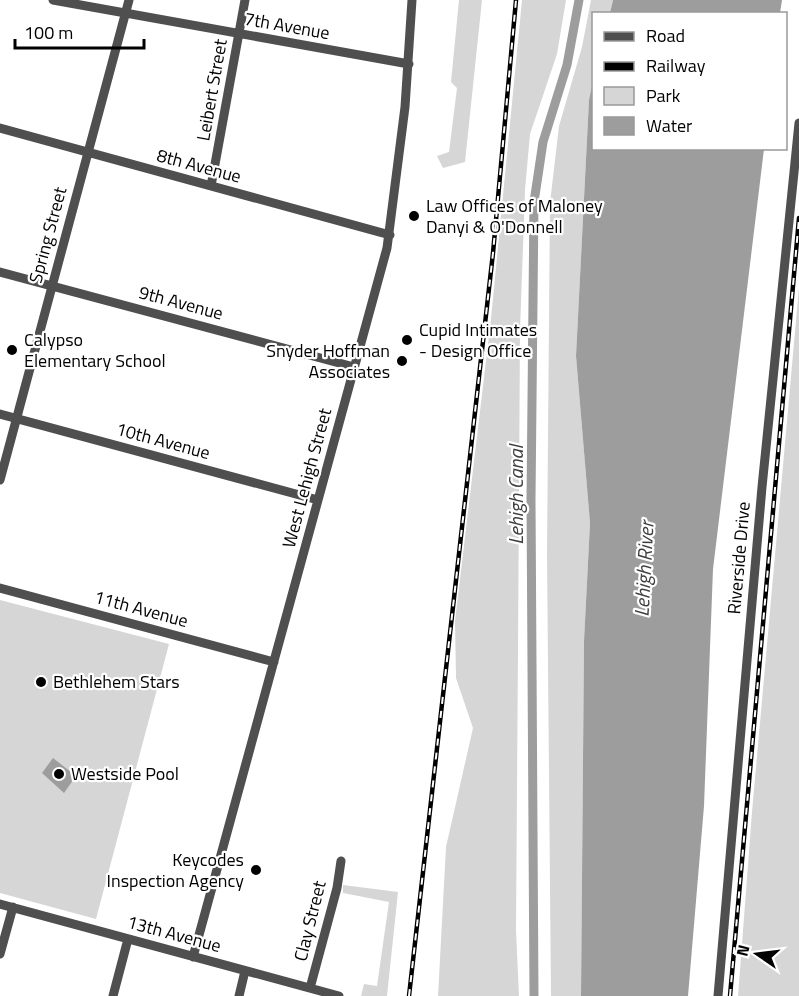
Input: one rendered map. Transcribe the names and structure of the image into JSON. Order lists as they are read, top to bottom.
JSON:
{
  "streets": {
    "street": [
      "7th Avenue",
      "Leibert Street",
      "8th Avenue",
      "Spring Street",
      "9th Avenue",
      "10th Avenue",
      "West Lehigh Street",
      "Riverside Drive",
      "11th Avenue",
      "Clay Street",
      "13th Avenue"
    ]
  },
  "crossings": [
    ["7th Avenue", "Leibert Street"],
    ["7th Avenue", "Spring Street"],
    ["7th Avenue", "West Lehigh Street"],
    ["Leibert Street", "8th Avenue"],
    ["8th Avenue", "Spring Street"],
    ["8th Avenue", "West Lehigh Street"],
    ["Spring Street", "9th Avenue"],
    ["Spring Street", "10th Avenue"],
    ["9th Avenue", "West Lehigh Street"],
    ["10th Avenue", "West Lehigh Street"],
    ["West Lehigh Street", "11th Avenue"],
    ["West Lehigh Street", "13th Avenue"],
    ["Clay Street", "13th Avenue"]
  ],
  "water": ["Lehigh Canal", "Lehigh River"],
  "places": [
    "Law Offices of Maloney Danyi & O'Donnell",
    "Cupid Intimates - Design Office",
    "Calypso Elementary School",
    "Snyder Hoffman Associates",
    "Bethlehem Stars",
    "Westside Pool",
    "Keycodes Inspection Agency"
  ],
  "legend": [
    "Road",
    "Railway",
    "Park",
    "Water"
  ],
  "scale_bar": "100 m",
  "north": "left"
}
